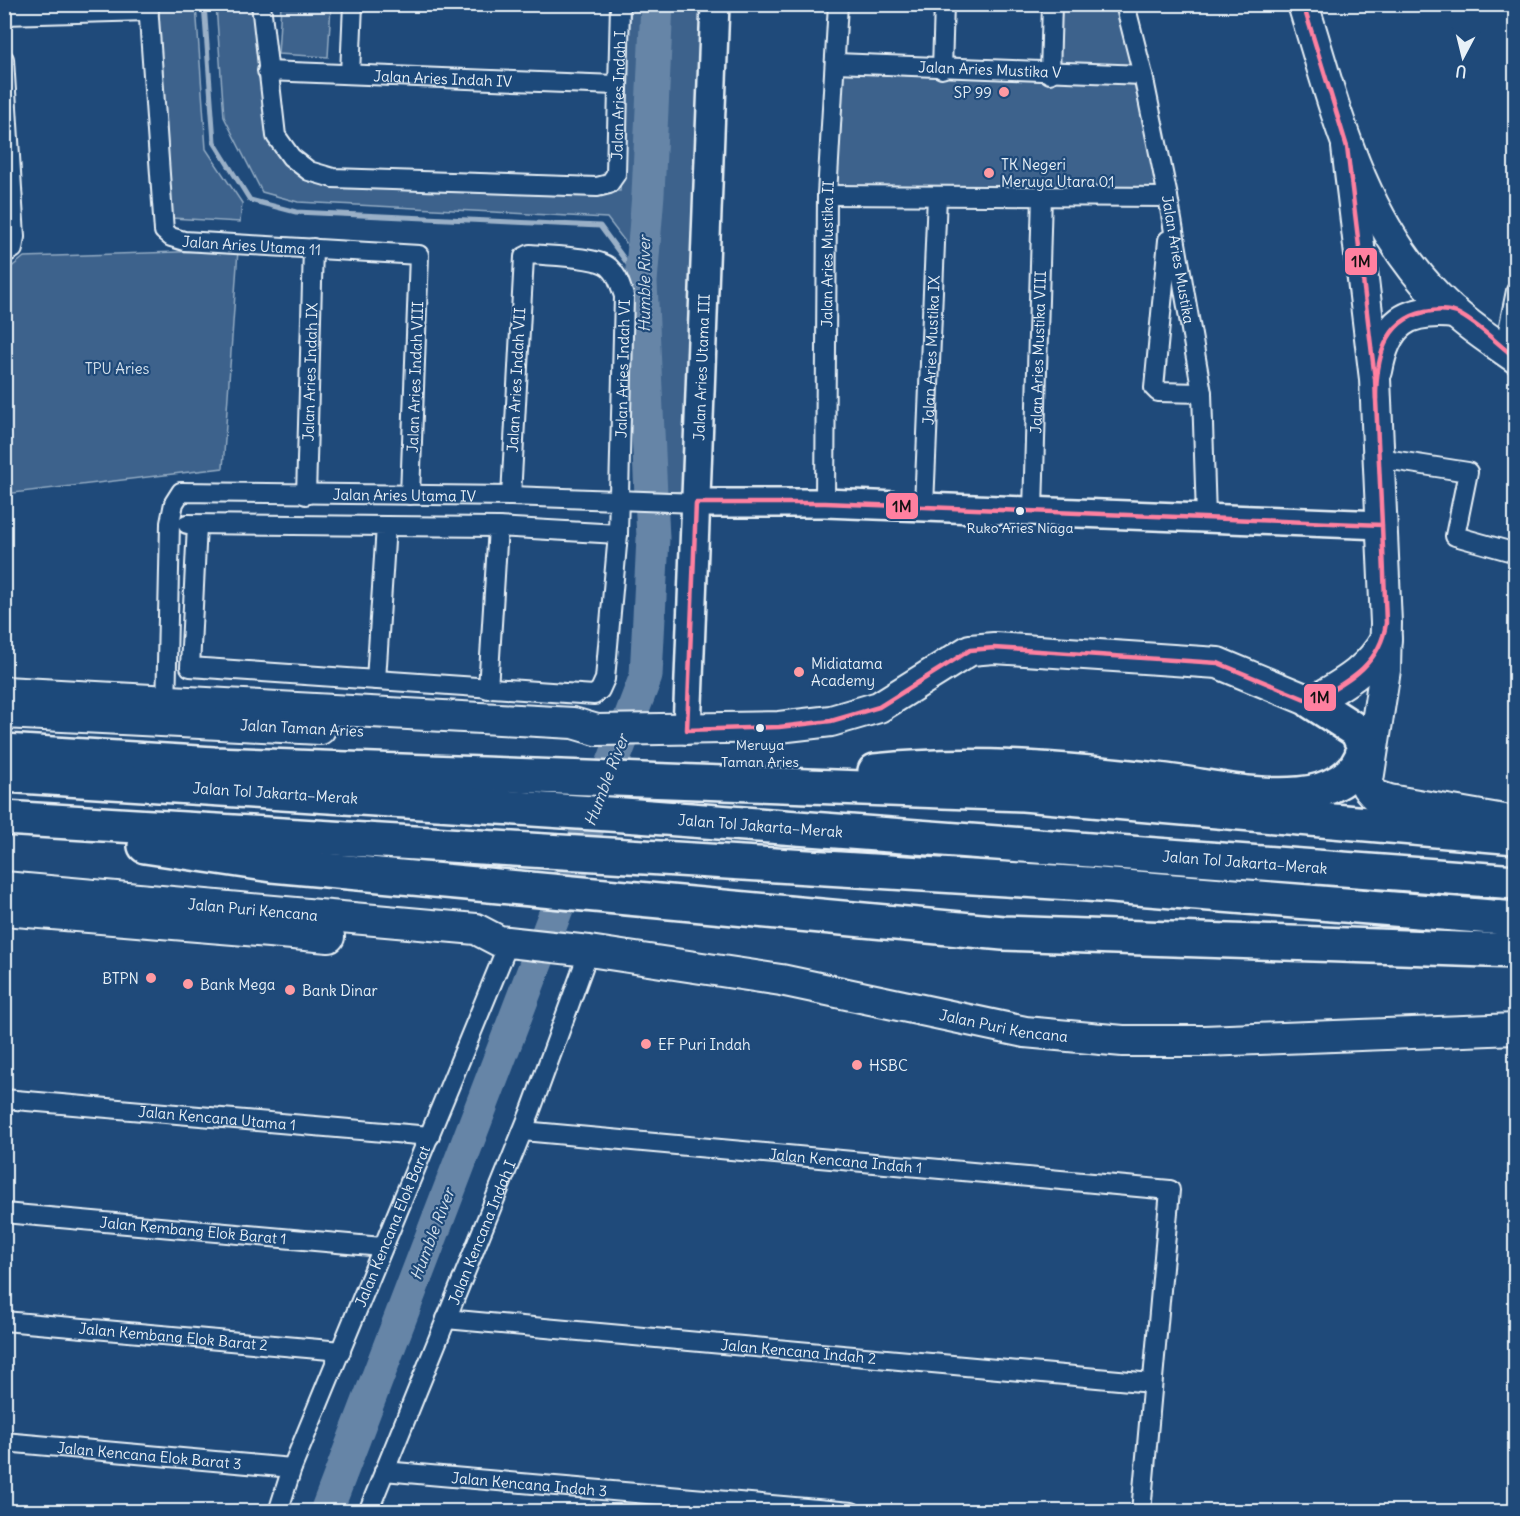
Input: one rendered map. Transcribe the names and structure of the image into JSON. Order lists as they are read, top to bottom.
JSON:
{
  "streets": {
    "highway": ["Jalan Tol Jakarta–Merak"],
    "main road": ["Jalan Taman Aries", "Jalan Puri Kencana"],
    "street": [
      "Jalan Aries Mustika V",
      "Jalan Aries Indah IV",
      "Jalan Aries Indah I",
      "Jalan Aries Utama 11",
      "Jalan Aries Mustika II",
      "Jalan Aries Mustika",
      "Jalan Aries Mustika IX",
      "Jalan Aries Mustika VIII",
      "Jalan Aries Utama III",
      "Jalan Aries Indah VI",
      "Jalan Aries Indah IX",
      "Jalan Aries Indah VIII",
      "Jalan Aries Indah VII",
      "Jalan Aries Utama IV",
      "Jalan Kencana Utama 1",
      "Jalan Kencana Indah 1",
      "Jalan Kencana Elok Barat",
      "Jalan Kembang Elok Barat 1",
      "Jalan Kencana Indah I",
      "Jalan Kembang Elok Barat 2",
      "Jalan Kencana Indah 2",
      "Jalan Kencana Elok Barat 3",
      "Jalan Kencana Indah 3"
    ]
  },
  "crossings": [
    ["Jalan Aries Mustika V", "Jalan Aries Mustika II"],
    ["Jalan Aries Mustika V", "Jalan Aries Mustika"],
    ["Jalan Aries Indah IV", "Jalan Aries Indah I"],
    ["Jalan Aries Utama 11", "Jalan Aries Indah IX"],
    ["Jalan Aries Utama 11", "Jalan Aries Indah VIII"],
    ["Jalan Aries Mustika II", "Jalan Aries Utama IV"],
    ["Jalan Aries Mustika", "Jalan Aries Utama IV"],
    ["Jalan Aries Mustika IX", "Jalan Aries Utama IV"],
    ["Jalan Aries Mustika VIII", "Jalan Aries Utama IV"],
    ["Jalan Aries Utama III", "Jalan Aries Utama IV"],
    ["Jalan Aries Utama III", "Jalan Taman Aries"],
    ["Jalan Aries Indah VI", "Jalan Aries Indah VII"],
    ["Jalan Aries Indah VI", "Jalan Aries Utama IV"],
    ["Jalan Aries Indah IX", "Jalan Aries Utama IV"],
    ["Jalan Aries Indah VIII", "Jalan Aries Utama IV"],
    ["Jalan Aries Indah VII", "Jalan Aries Utama IV"],
    ["Jalan Puri Kencana", "Jalan Kencana Elok Barat"],
    ["Jalan Puri Kencana", "Jalan Kencana Indah I"],
    ["Jalan Kencana Utama 1", "Jalan Kencana Elok Barat"],
    ["Jalan Kencana Indah 1", "Jalan Kencana Indah I"],
    ["Jalan Kencana Indah 1", "Jalan Kencana Indah 2"],
    ["Jalan Kencana Elok Barat", "Jalan Kembang Elok Barat 1"],
    ["Jalan Kencana Elok Barat", "Jalan Kembang Elok Barat 2"],
    ["Jalan Kencana Elok Barat", "Jalan Kencana Elok Barat 3"],
    ["Jalan Kencana Indah I", "Jalan Kencana Indah 2"],
    ["Jalan Kencana Indah I", "Jalan Kencana Indah 3"]
  ],
  "water": ["Humble River"],
  "parks": ["TPU Aries"],
  "places": [
    "SP 99",
    "TK Negeri Meruya Utara 01",
    "Ruko Aries Niaga",
    "Midiatama Academy",
    "Meruya Taman Aries",
    "BTPN",
    "Bank Mega",
    "Bank Dinar",
    "EF Puri Indah",
    "HSBC"
  ],
  "lines": ["transit line 1M"],
  "north": "bottom"
}
